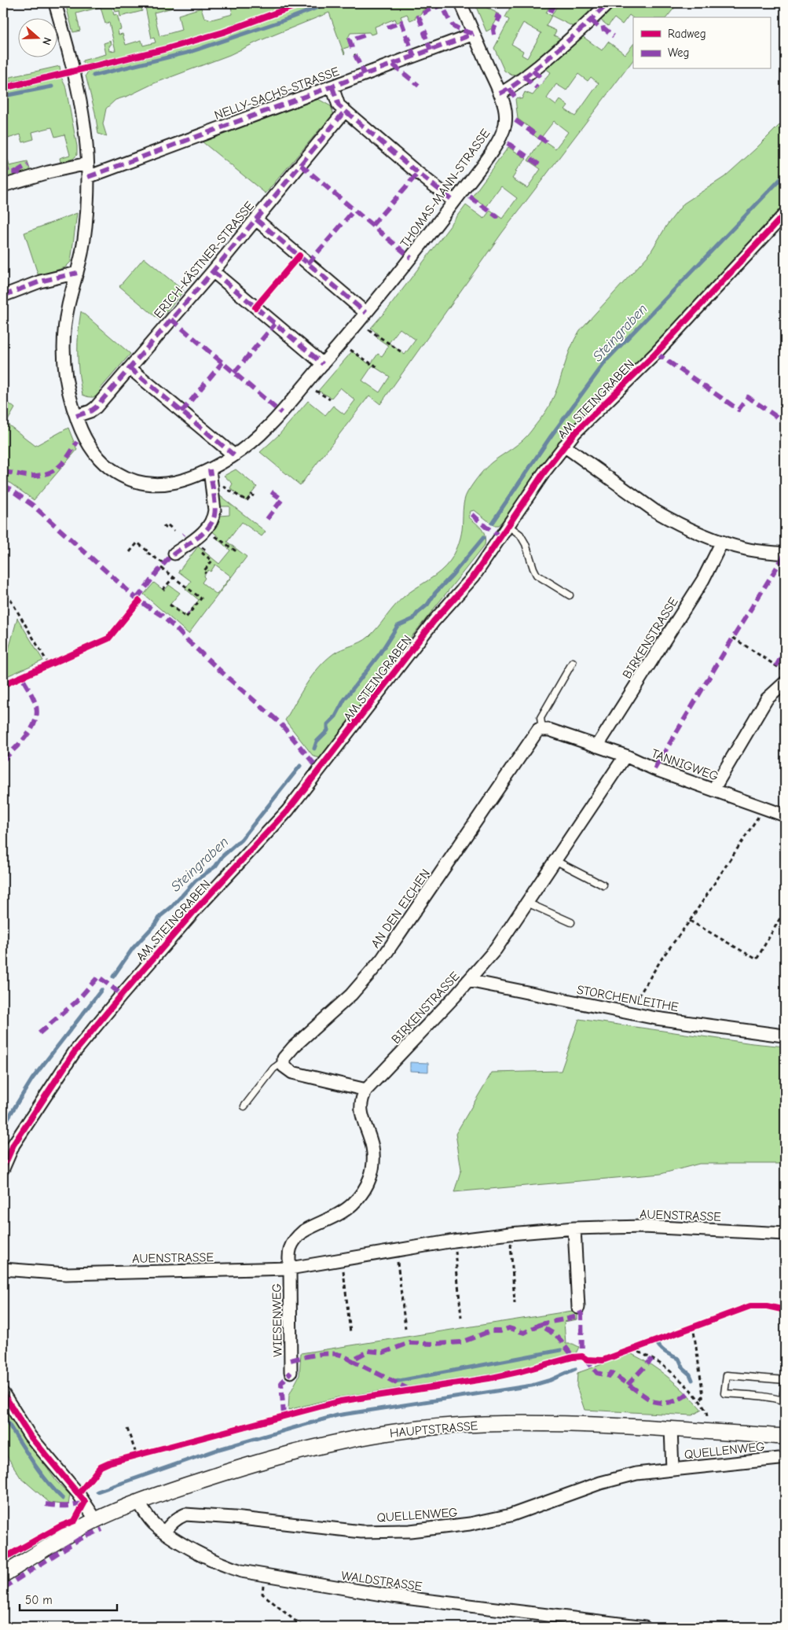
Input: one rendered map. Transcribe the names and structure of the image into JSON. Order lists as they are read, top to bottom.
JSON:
{
  "streets": {
    "street": [
      "NELLY-SACHS-STRASSE",
      "THOMAS-MANN-STRASSE",
      "ERICH-KÄSTNER-STRASSE",
      "AM STEINGRABEN",
      "BIRKENSTRASSE",
      "TANNIGWEG",
      "AN DEN EICHEN",
      "STORCHENLEITHE",
      "AUENSTRASSE",
      "WIESENWEG",
      "HAUPTSTRASSE",
      "QUELLENWEG",
      "WALDSTRASSE"
    ]
  },
  "crossings": [
    ["NELLY-SACHS-STRASSE", "THOMAS-MANN-STRASSE"],
    ["THOMAS-MANN-STRASSE", "ERICH-KÄSTNER-STRASSE"],
    ["AM STEINGRABEN", "BIRKENSTRASSE"],
    ["BIRKENSTRASSE", "TANNIGWEG"],
    ["BIRKENSTRASSE", "STORCHENLEITHE"],
    ["BIRKENSTRASSE", "AUENSTRASSE"],
    ["BIRKENSTRASSE", "WIESENWEG"],
    ["AUENSTRASSE", "WIESENWEG"],
    ["HAUPTSTRASSE", "QUELLENWEG"],
    ["HAUPTSTRASSE", "WALDSTRASSE"],
    ["QUELLENWEG", "WALDSTRASSE"]
  ],
  "water": ["Steingraben"],
  "legend": ["Radweg", "Weg"],
  "scale_bar": "50 m",
  "north": "right"
}
